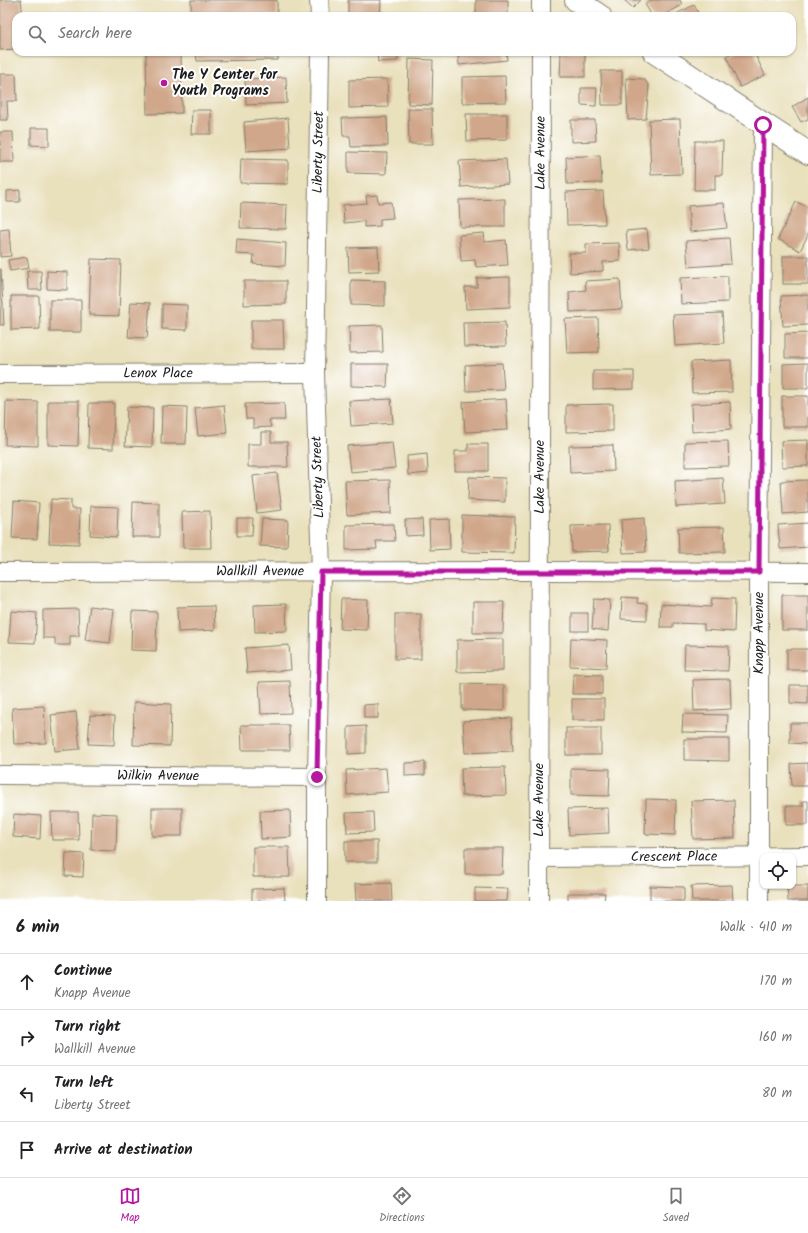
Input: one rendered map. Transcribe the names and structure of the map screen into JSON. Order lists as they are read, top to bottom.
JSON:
{
  "streets": {
    "street": [
      "Liberty Street",
      "Lake Avenue",
      "Lenox Place",
      "Wallkill Avenue",
      "Knapp Avenue",
      "Wilkin Avenue",
      "Crescent Place"
    ]
  },
  "crossings": [
    ["Liberty Street", "Lenox Place"],
    ["Liberty Street", "Wallkill Avenue"],
    ["Liberty Street", "Wilkin Avenue"],
    ["Lake Avenue", "Wallkill Avenue"],
    ["Lake Avenue", "Crescent Place"],
    ["Wallkill Avenue", "Knapp Avenue"],
    ["Knapp Avenue", "Crescent Place"]
  ],
  "places": ["The Y Center for Youth Programs"],
  "page": {
    "search": "Search here",
    "heading": ["6 min", "Walk · 410 m"],
    "list": [
      ["Continue", "Knapp Avenue", "170 m"],
      ["Turn right", "Wallkill Avenue", "160 m"],
      ["Turn left", "Liberty Street", "80 m"],
      "Arrive at destination"
    ],
    "nav": ["Map", "Directions", "Saved"]
  }
}
